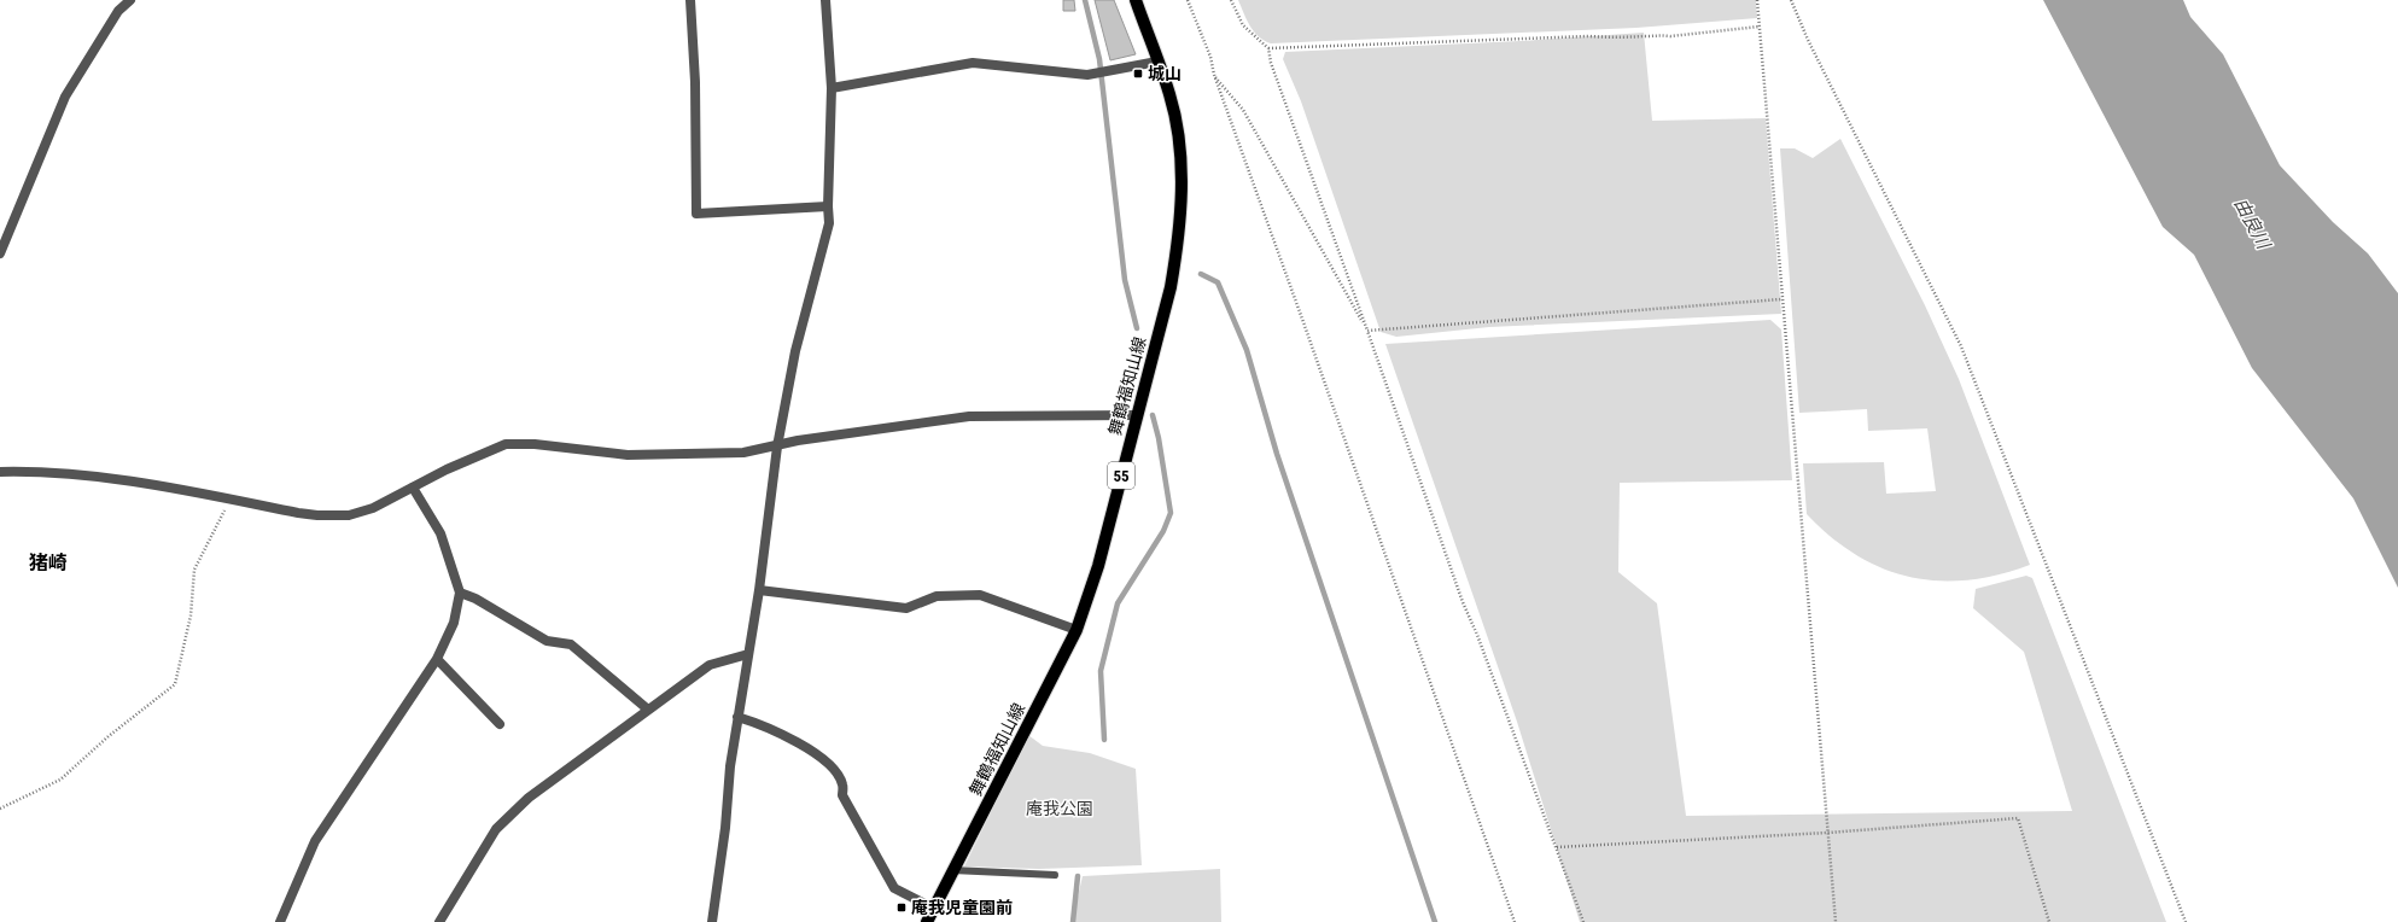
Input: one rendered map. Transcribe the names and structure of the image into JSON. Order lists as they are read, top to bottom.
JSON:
{
  "streets": {
    "main road": ["舞鶴福知山線", "55"]
  },
  "districts": ["猪崎"],
  "water": ["由良川"],
  "parks": ["庵我公園"],
  "places": {
    "transit": ["城山", "庵我児童園前"]
  }
}
